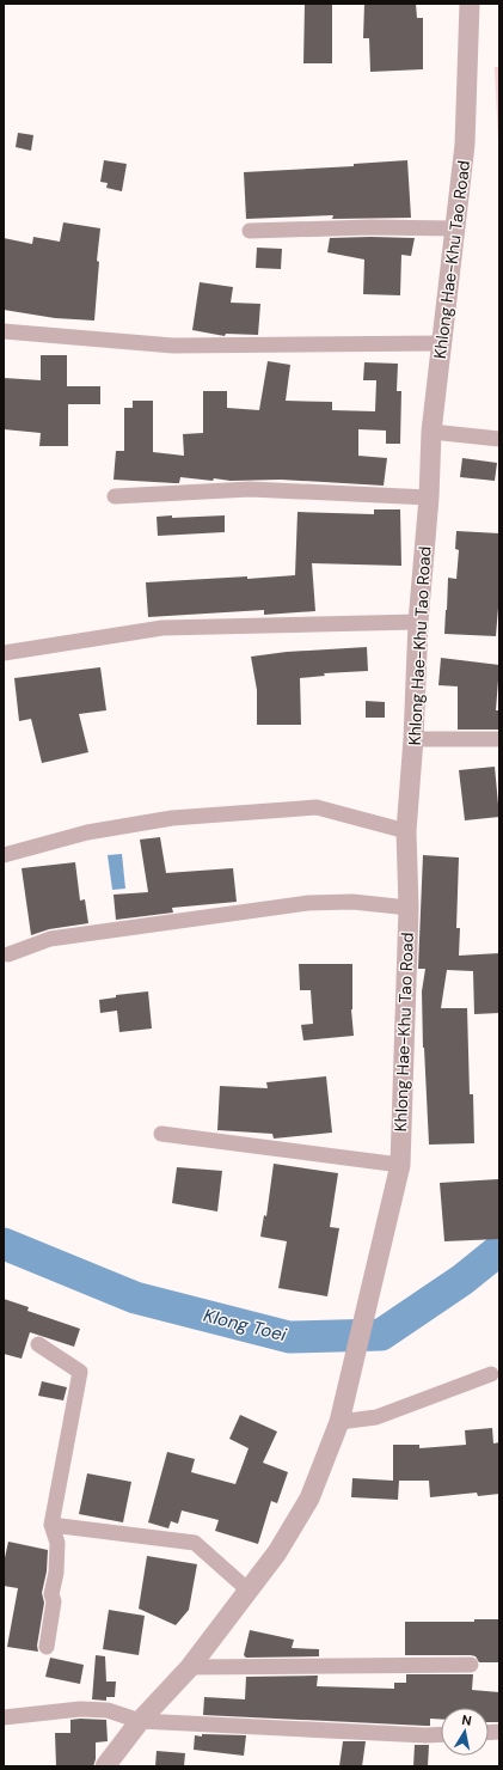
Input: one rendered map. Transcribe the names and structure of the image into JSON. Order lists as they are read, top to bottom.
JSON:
{
  "streets": {
    "street": ["Khlong Hae-Khu Tao Road"]
  },
  "water": ["Klong Toei"],
  "north": "top"
}
